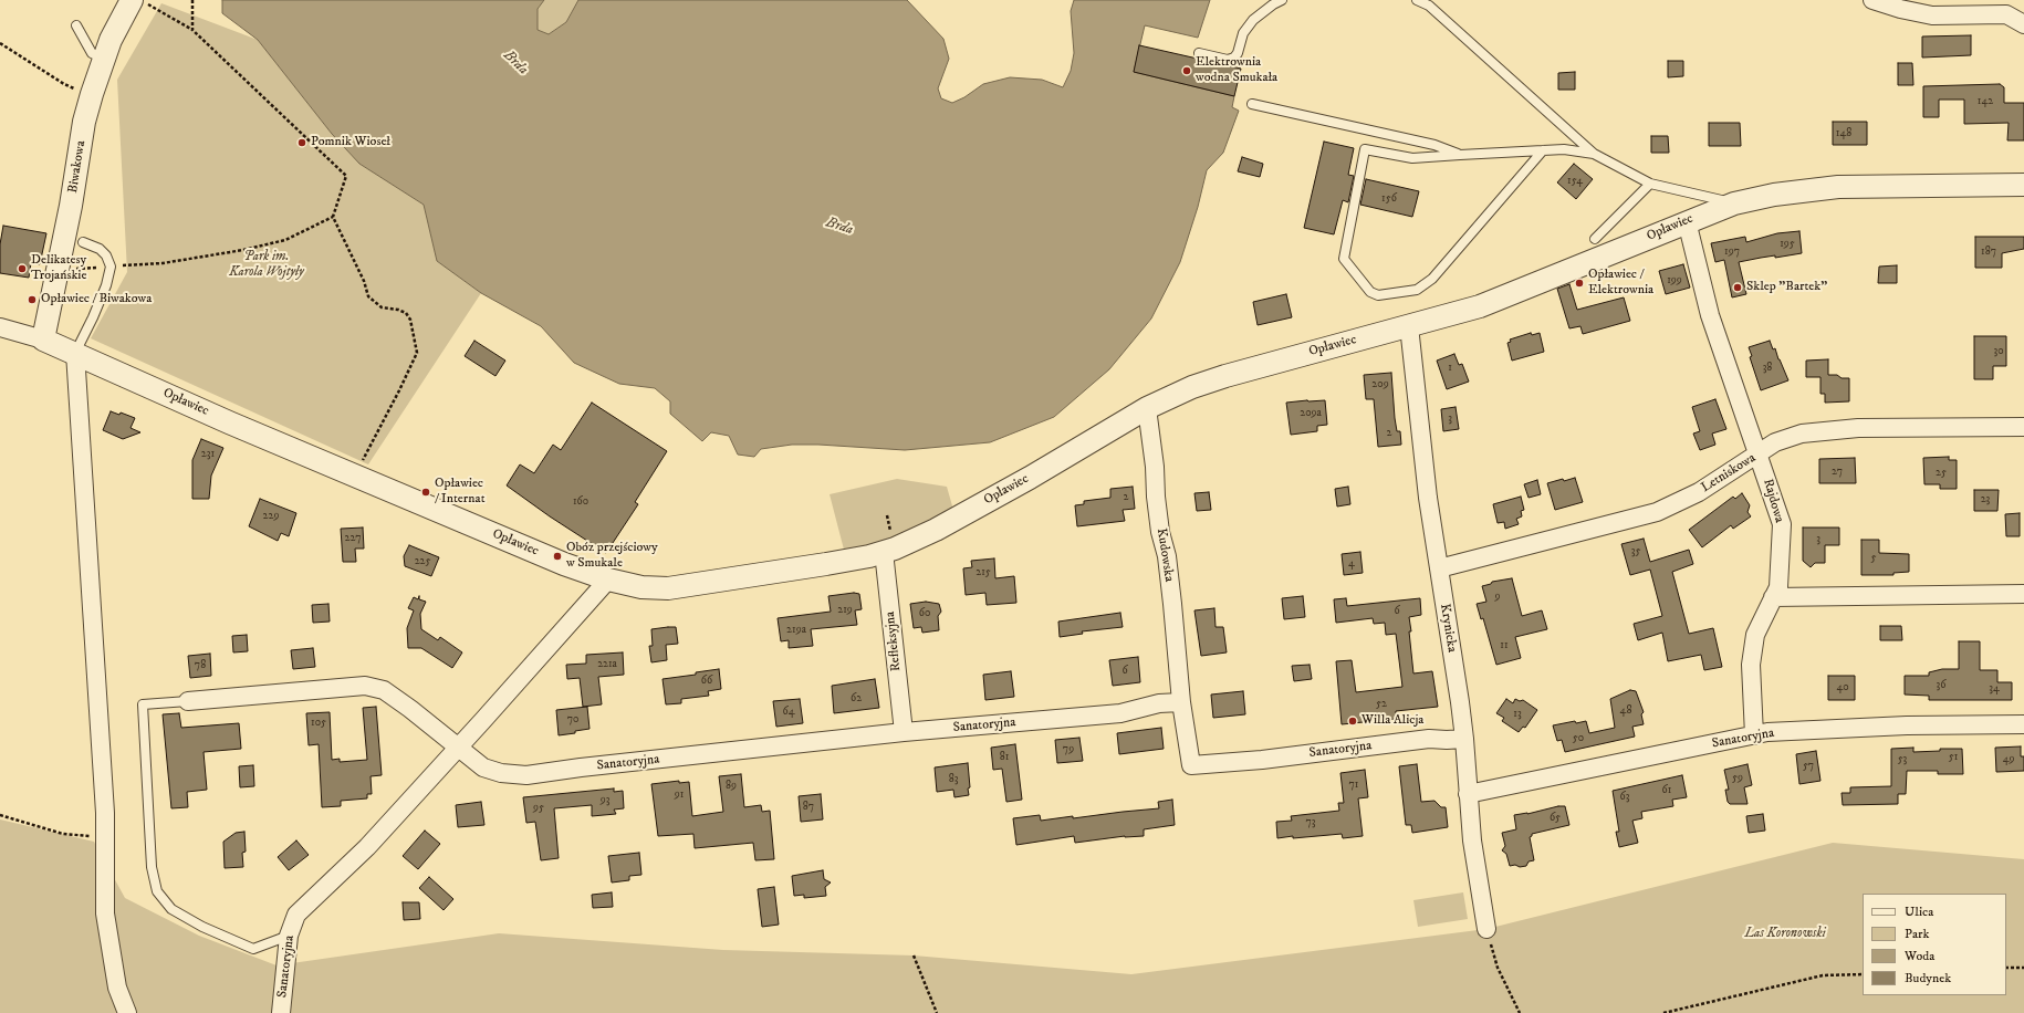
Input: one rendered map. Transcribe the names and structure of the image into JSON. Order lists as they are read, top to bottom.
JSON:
{
  "streets": {
    "street": [
      "Biwakowa",
      "Opławiec",
      "Letniskowa",
      "Rajdowa",
      "Kudowska",
      "Krynicka",
      "Refleksyjna",
      "Sanatoryjna"
    ]
  },
  "crossings": [
    ["Biwakowa", "Opławiec"],
    ["Opławiec", "Rajdowa"],
    ["Opławiec", "Kudowska"],
    ["Opławiec", "Krynicka"],
    ["Opławiec", "Refleksyjna"],
    ["Opławiec", "Sanatoryjna"],
    ["Letniskowa", "Rajdowa"],
    ["Letniskowa", "Krynicka"],
    ["Rajdowa", "Sanatoryjna"],
    ["Kudowska", "Sanatoryjna"],
    ["Krynicka", "Sanatoryjna"],
    ["Refleksyjna", "Sanatoryjna"]
  ],
  "water": ["Brda"],
  "parks": ["Park im. Karola Wojtyły", "Las Koronowski"],
  "places": [
    "Elektrownia wodna Smukała",
    "Pomnik Wioseł",
    "Delikatesy Trojańskie",
    "Opławiec / Elektrownia",
    "Sklep \"Bartek\"",
    "Opławiec / Biwakowa",
    "Opławiec / Internat",
    "Obóz przejściowy w Smukale",
    "Willa Alicja"
  ],
  "house_numbers": [
    "142",
    "148",
    "154",
    "156",
    "195",
    "197",
    "187",
    "199",
    "30",
    "1",
    "38",
    "209",
    "209a",
    "3",
    "2",
    "231",
    "27",
    "25",
    "2",
    "23",
    "160",
    "229",
    "227",
    "3",
    "35",
    "5",
    "225",
    "4",
    "215",
    "9",
    "219",
    "6",
    "60",
    "219a",
    "11",
    "221a",
    "78",
    "6",
    "66",
    "36",
    "40",
    "34",
    "62",
    "52",
    "48",
    "64",
    "13",
    "70",
    "105",
    "50",
    "79",
    "81",
    "51",
    "53",
    "49",
    "57",
    "59",
    "83",
    "71",
    "89",
    "61",
    "91",
    "63",
    "93",
    "87",
    "95",
    "65",
    "73"
  ],
  "legend": [
    "Ulica",
    "Park",
    "Woda",
    "Budynek"
  ]
}
